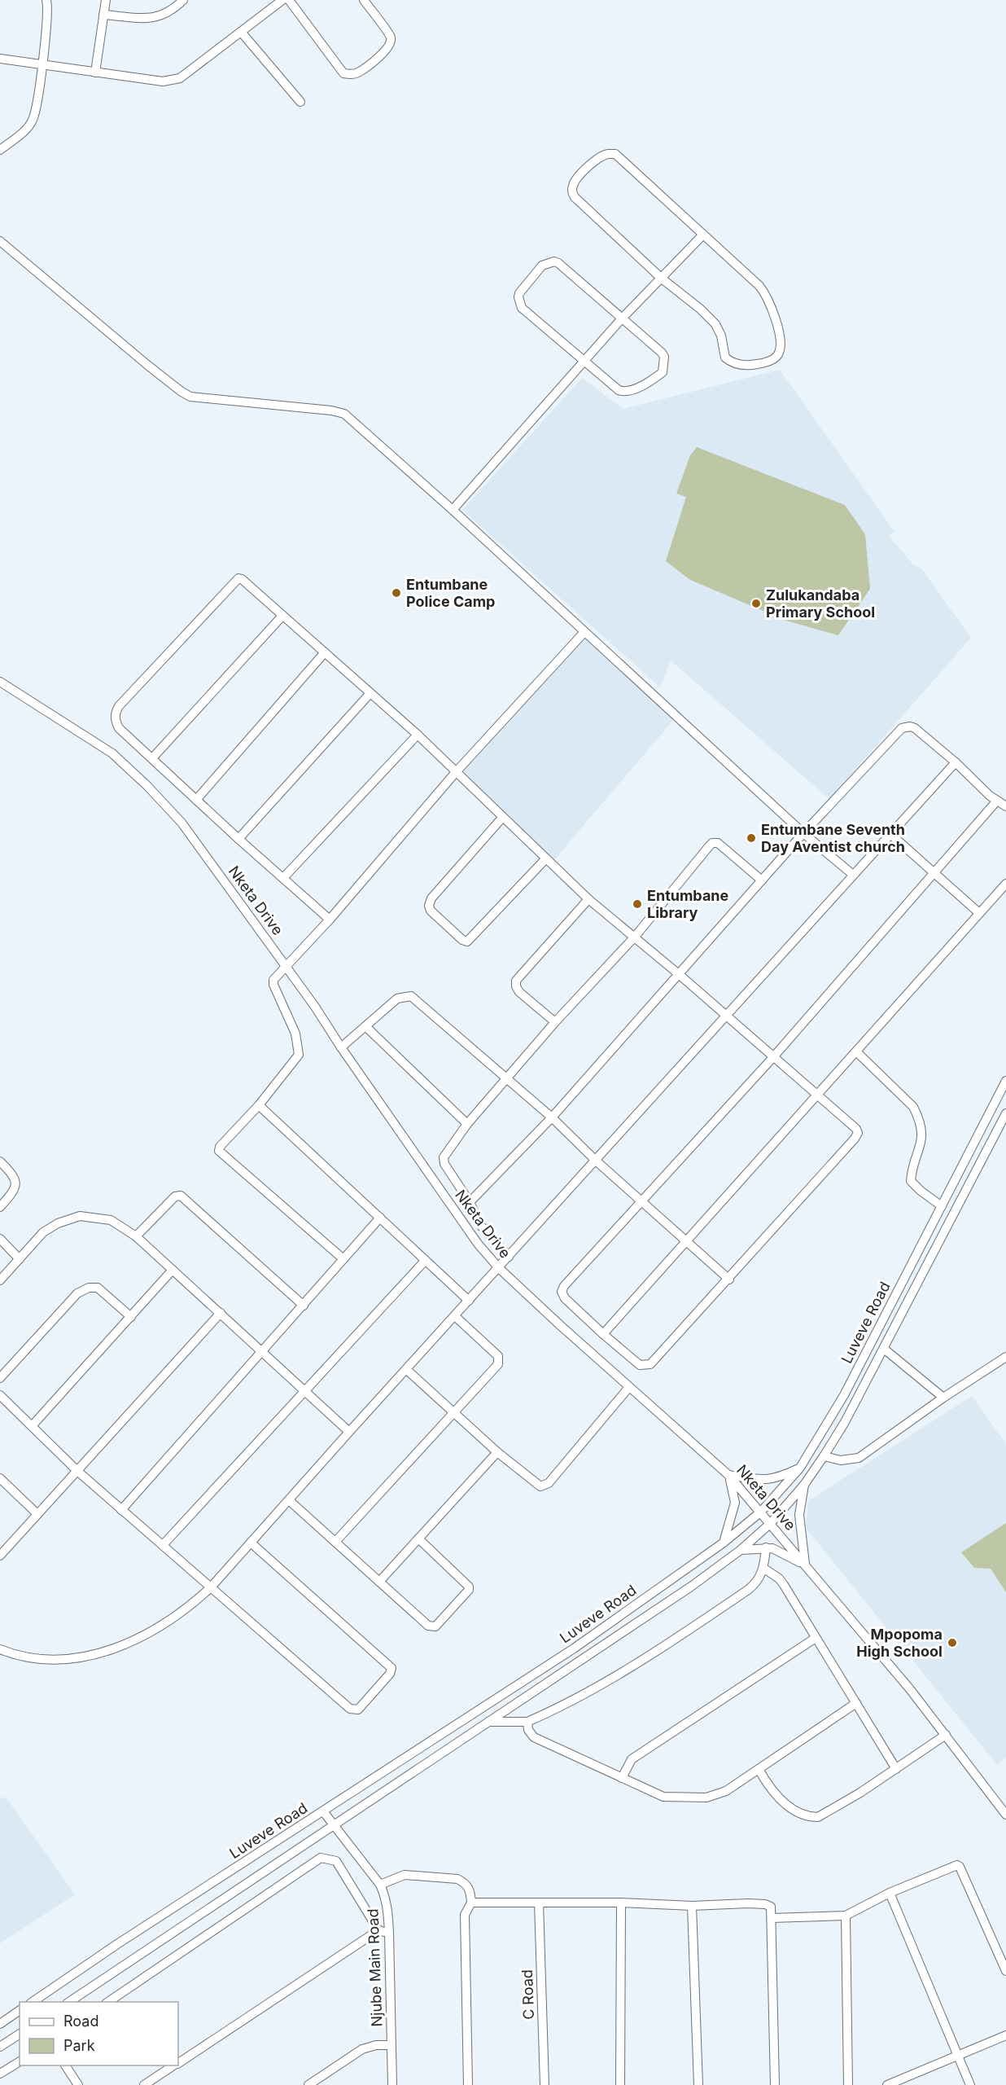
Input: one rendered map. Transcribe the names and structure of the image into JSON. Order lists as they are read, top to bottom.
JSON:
{
  "streets": {
    "street": [
      "Nketa Drive",
      "Luveve Road",
      "Njube Main Road",
      "C Road"
    ]
  },
  "crossings": [
    ["Nketa Drive", "Luveve Road"],
    ["Luveve Road", "Njube Main Road"]
  ],
  "places": [
    "Entumbane Police Camp",
    "Zulukandaba Primary School",
    "Entumbane Seventh Day Aventist church",
    "Entumbane Library",
    "Mpopoma High School"
  ],
  "legend": ["Road", "Park"]
}
